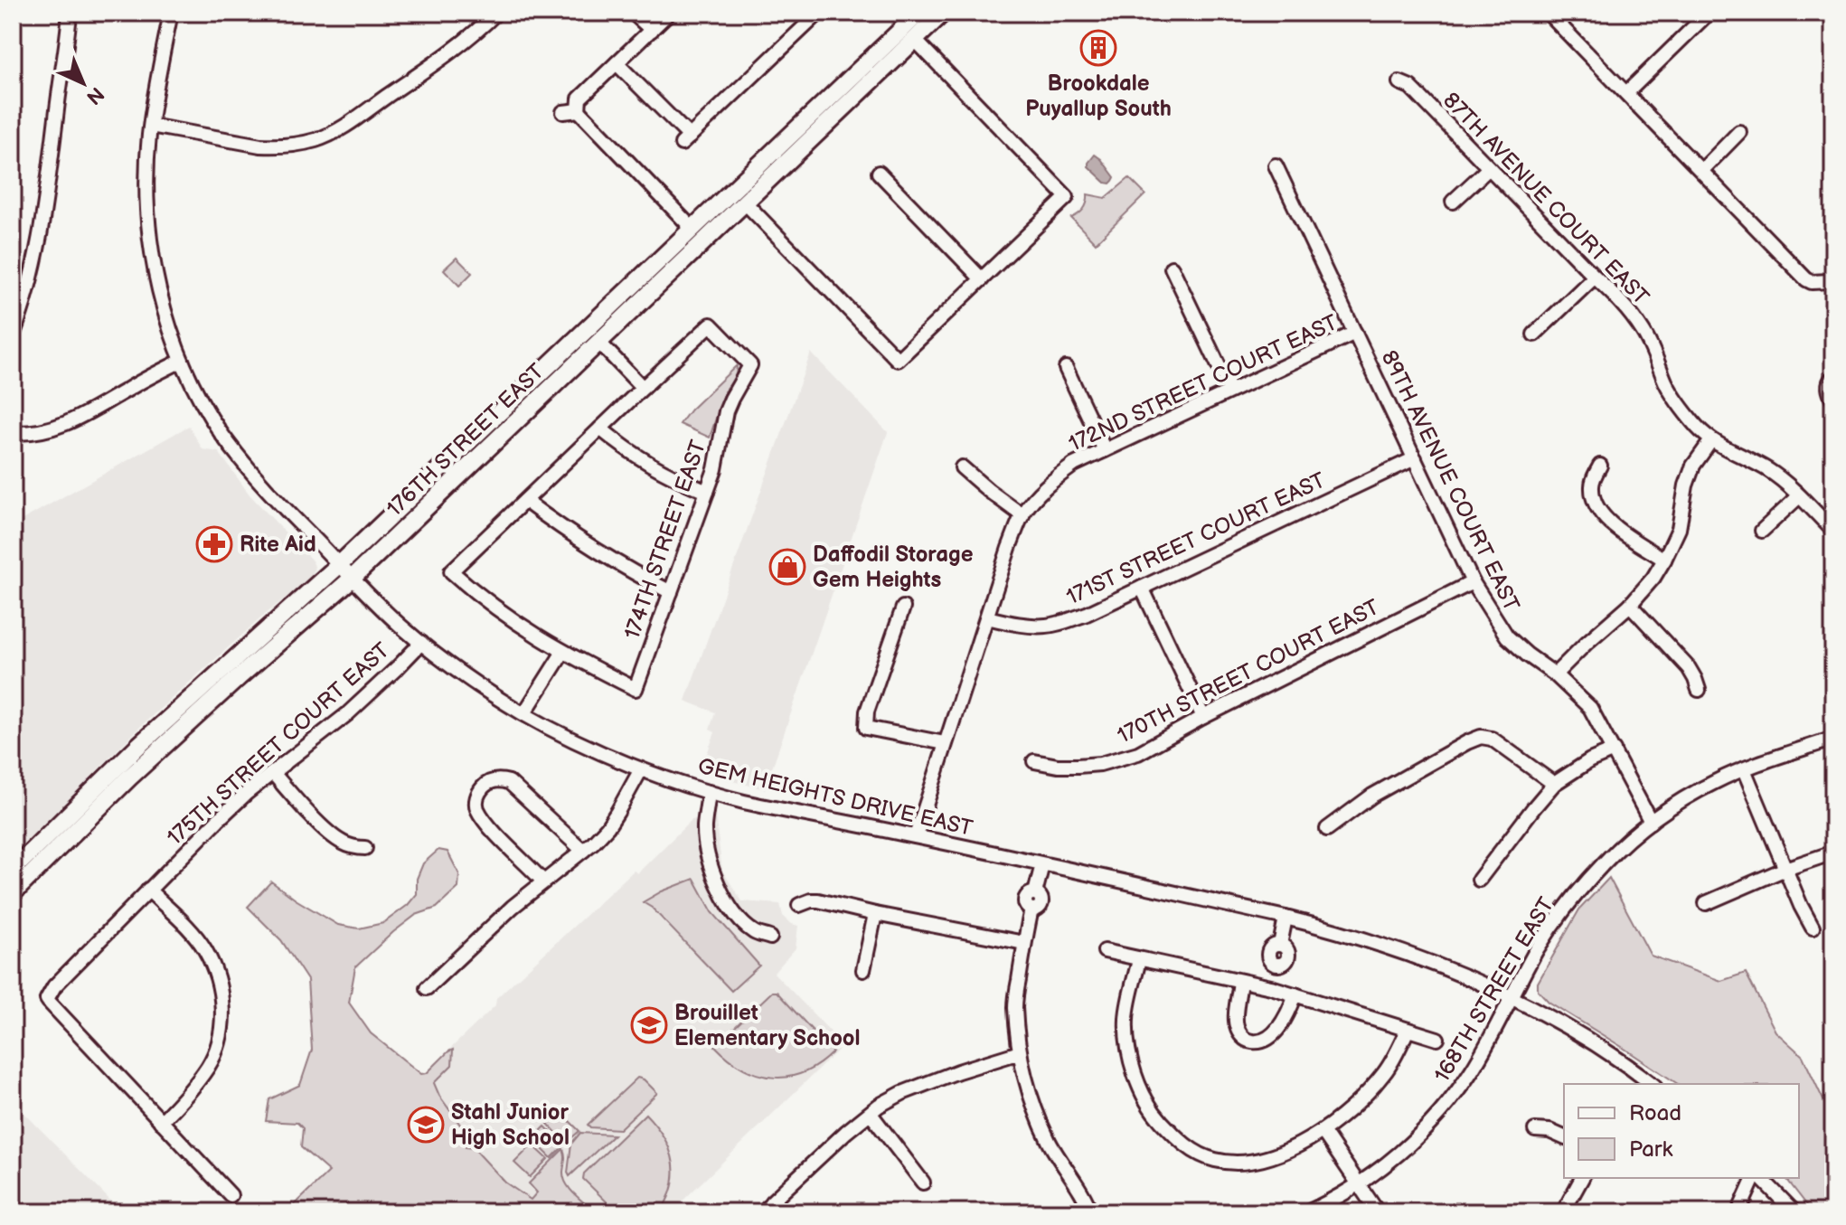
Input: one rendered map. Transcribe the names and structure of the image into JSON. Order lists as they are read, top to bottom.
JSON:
{
  "streets": {
    "main road": ["176TH STREET EAST"],
    "street": [
      "87TH AVENUE COURT EAST",
      "172ND STREET COURT EAST",
      "89TH AVENUE COURT EAST",
      "171ST STREET COURT EAST",
      "174TH STREET EAST",
      "170TH STREET COURT EAST",
      "175TH STREET COURT EAST",
      "GEM HEIGHTS DRIVE EAST",
      "168TH STREET EAST"
    ]
  },
  "crossings": [
    ["172ND STREET COURT EAST", "89TH AVENUE COURT EAST"],
    ["172ND STREET COURT EAST", "171ST STREET COURT EAST"],
    ["172ND STREET COURT EAST", "GEM HEIGHTS DRIVE EAST"],
    ["176TH STREET EAST", "GEM HEIGHTS DRIVE EAST"],
    ["89TH AVENUE COURT EAST", "171ST STREET COURT EAST"],
    ["89TH AVENUE COURT EAST", "170TH STREET COURT EAST"],
    ["89TH AVENUE COURT EAST", "168TH STREET EAST"],
    ["175TH STREET COURT EAST", "GEM HEIGHTS DRIVE EAST"],
    ["GEM HEIGHTS DRIVE EAST", "168TH STREET EAST"]
  ],
  "places": {
    "building": ["Brookdale Puyallup South"],
    "pharmacy": ["Rite Aid"],
    "shop": ["Daffodil Storage Gem Heights"],
    "school or university": ["Brouillet Elementary School", "Stahl Junior High School"]
  },
  "legend": ["Road", "Park"],
  "north": "bottom right"
}
